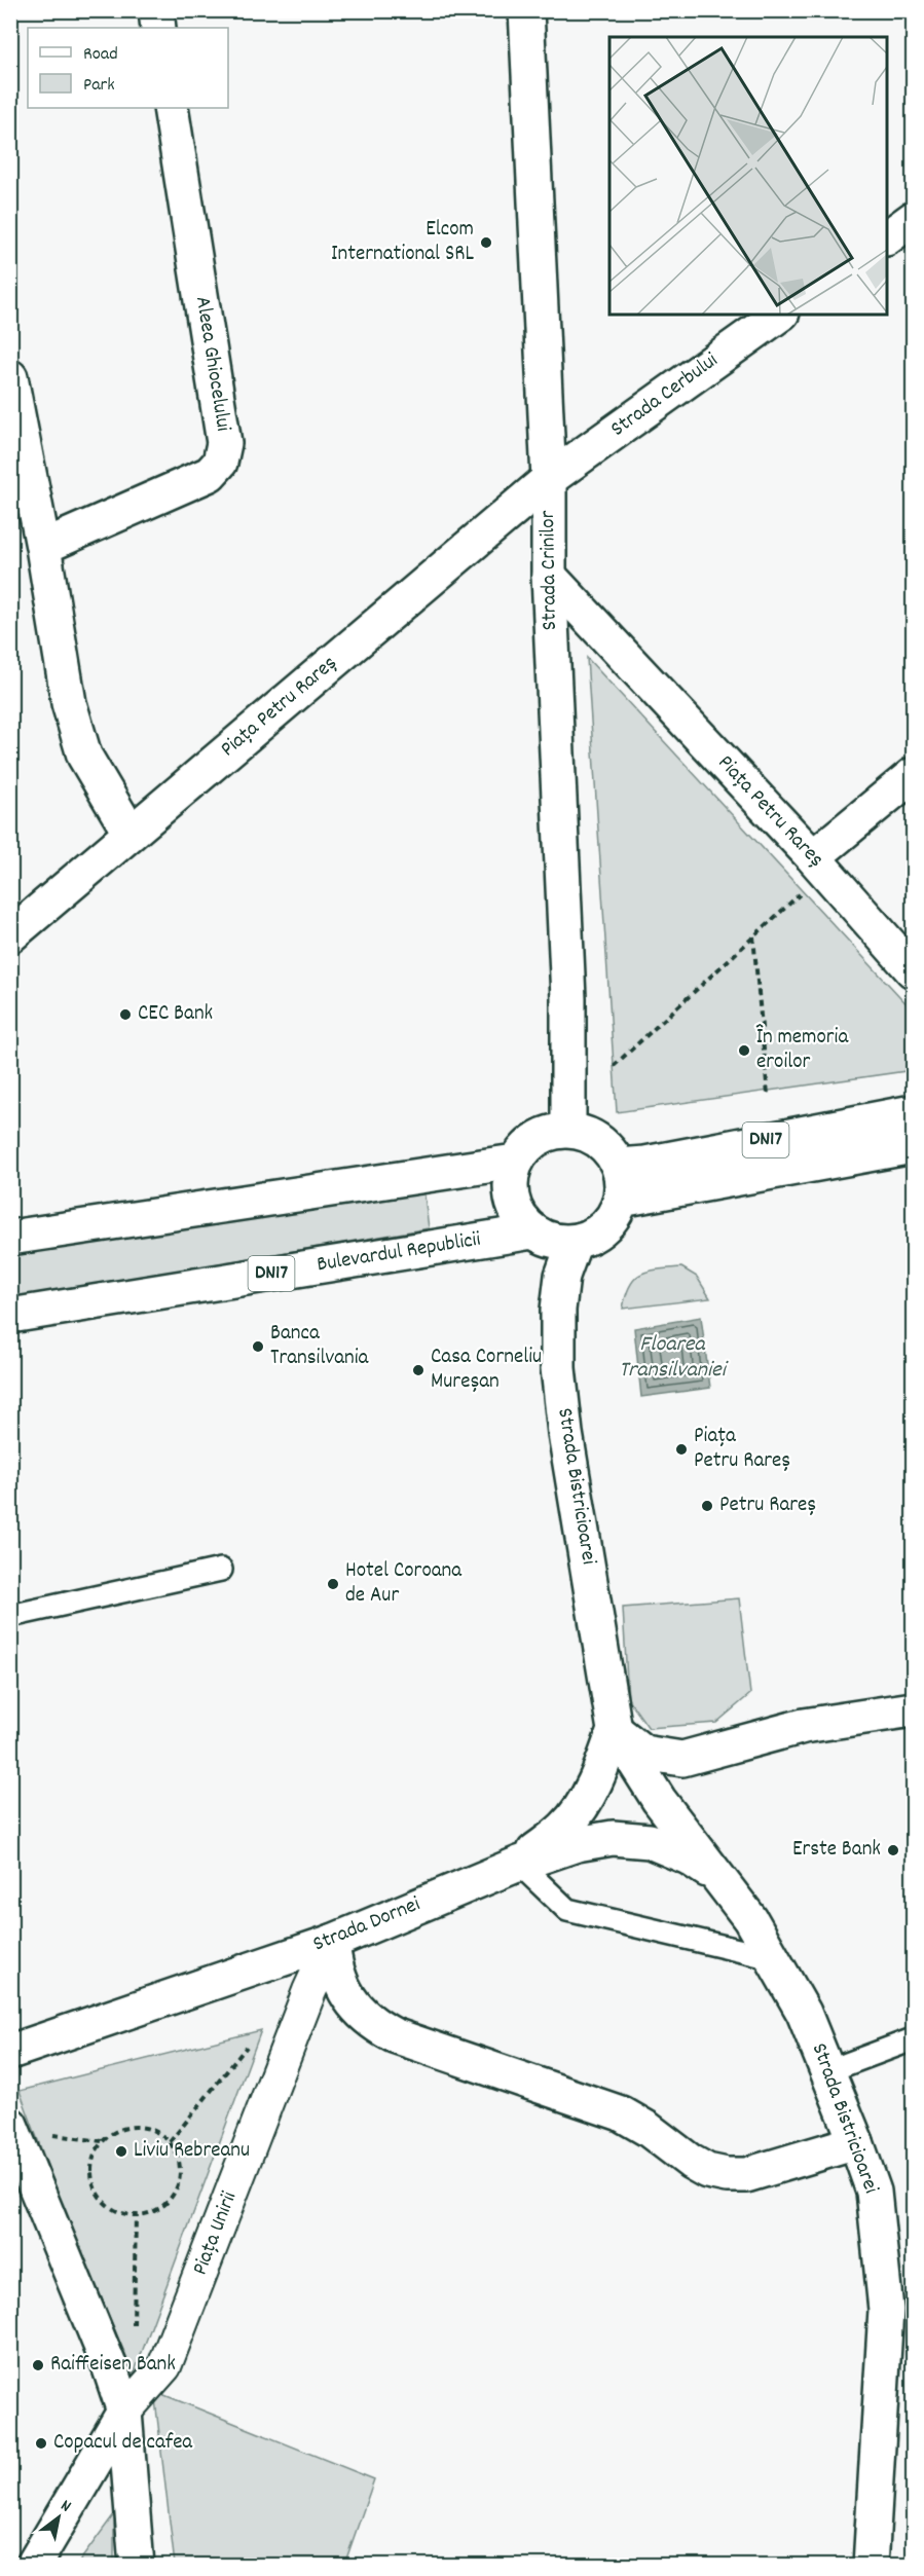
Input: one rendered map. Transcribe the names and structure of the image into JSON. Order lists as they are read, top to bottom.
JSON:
{
  "streets": {
    "street": [
      "Aleea Ghiocelului",
      "Strada Cerbului",
      "Strada Crinilor",
      "Piața Petru Rareș",
      "DN17",
      "Bulevardul Republicii",
      "Strada Bistricioarei",
      "Strada Dornei",
      "Piața Unirii"
    ]
  },
  "crossings": [
    ["Strada Cerbului", "Strada Crinilor"],
    ["Strada Cerbului", "Piața Petru Rareș"],
    ["Strada Crinilor", "Piața Petru Rareș"],
    ["Strada Crinilor", "DN17"],
    ["Strada Crinilor", "Bulevardul Republicii"],
    ["Strada Crinilor", "Strada Bistricioarei"],
    ["DN17", "Bulevardul Republicii"],
    ["DN17", "Strada Bistricioarei"],
    ["Bulevardul Republicii", "Strada Bistricioarei"],
    ["Strada Bistricioarei", "Strada Dornei"],
    ["Strada Dornei", "Piața Unirii"]
  ],
  "water": ["Floarea Transilvaniei"],
  "places": [
    "Elcom International SRL",
    "CEC Bank",
    "În memoria eroilor",
    "Banca Transilvania",
    "Casa Corneliu Mureșan",
    "Piața Petru Rareș",
    "Petru Rareș",
    "Hotel Coroana de Aur",
    "Erste Bank",
    "Liviu Rebreanu",
    "Raiffeisen Bank",
    "Copacul de cafea"
  ],
  "legend": ["Road", "Park"],
  "north": "top right"
}
